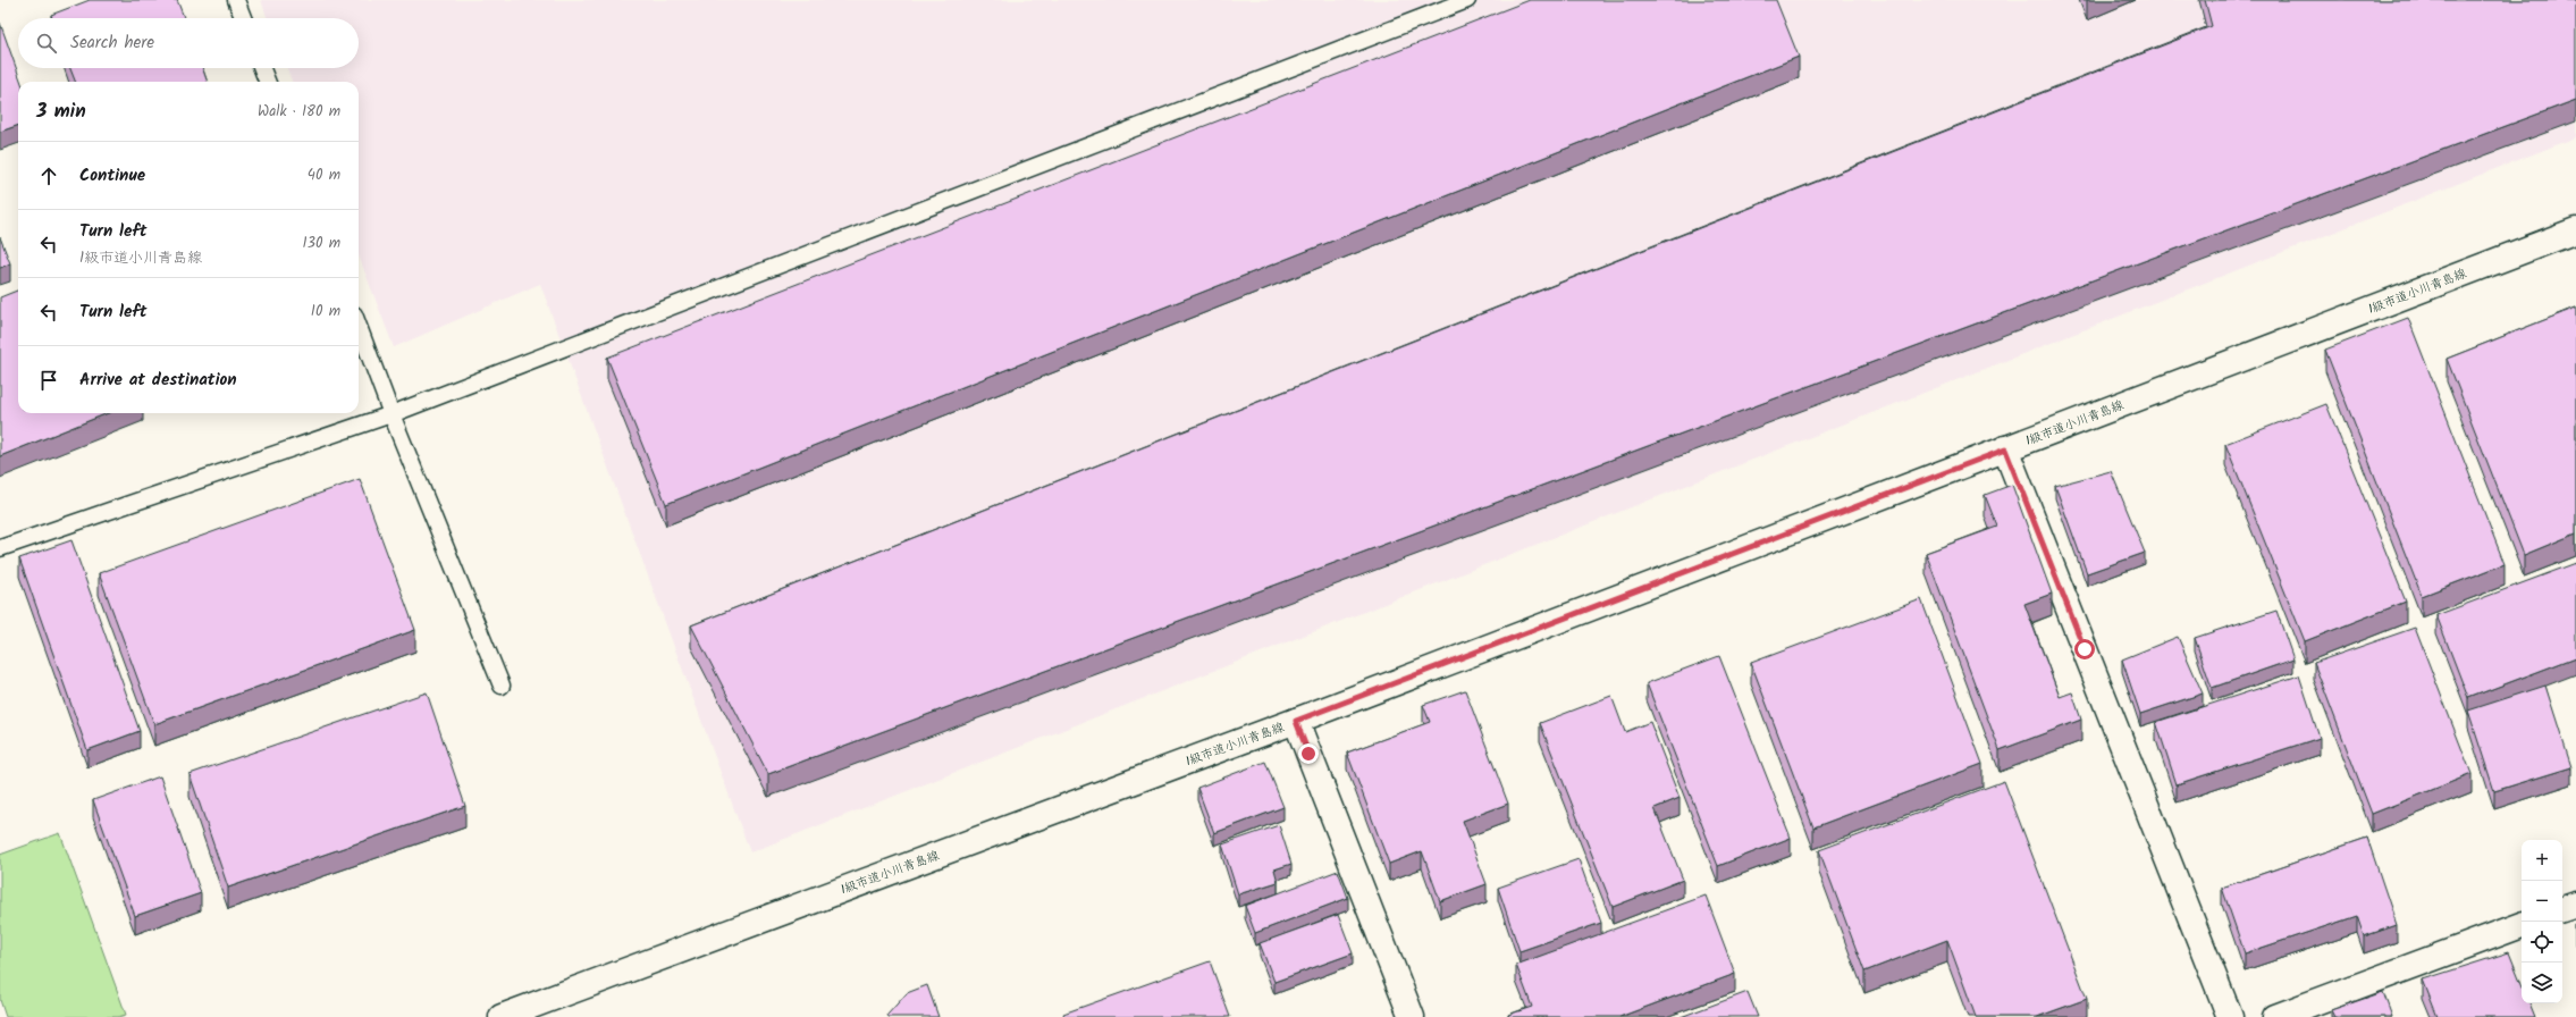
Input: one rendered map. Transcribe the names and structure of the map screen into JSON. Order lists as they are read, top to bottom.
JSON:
{
  "streets": {
    "street": ["1級市道小川青島線"]
  },
  "page": {
    "search": "Search here",
    "heading": ["3 min", "Walk · 180 m"],
    "list": [
      ["Continue", "40 m"],
      ["Turn left", "1級市道小川青島線", "130 m"],
      ["Turn left", "10 m"],
      "Arrive at destination"
    ],
    "map_buttons": ["+", "−"]
  }
}
